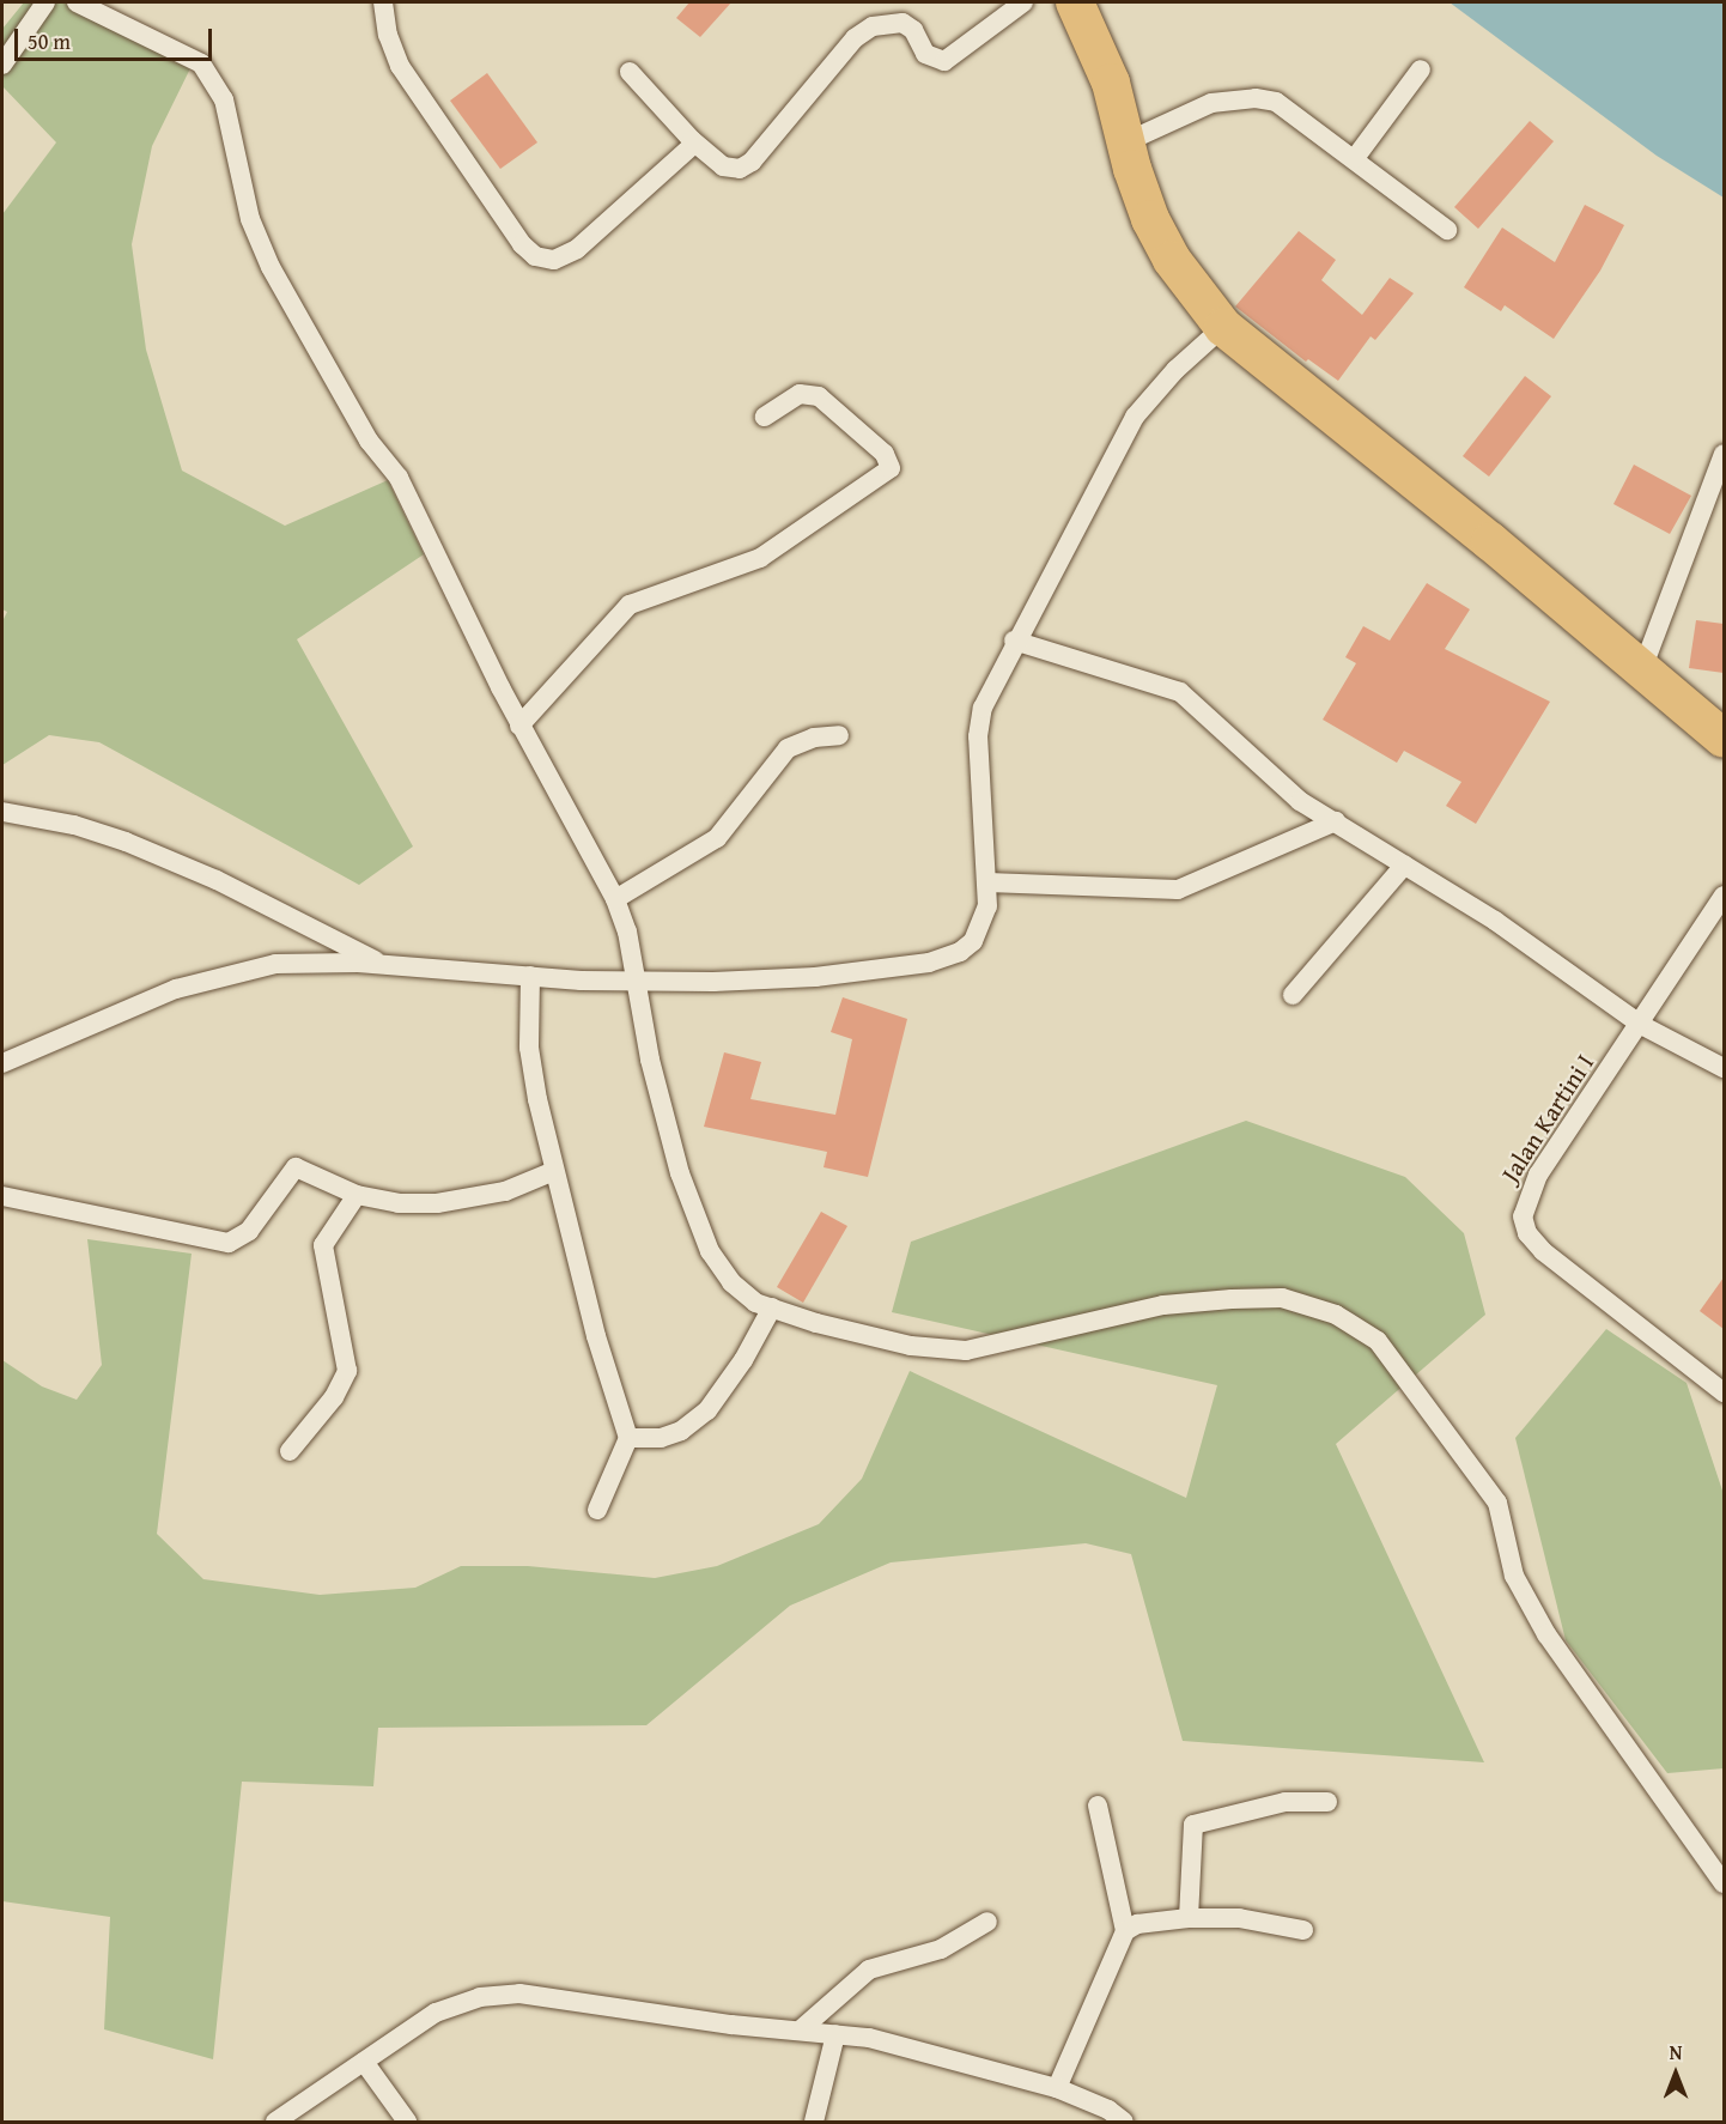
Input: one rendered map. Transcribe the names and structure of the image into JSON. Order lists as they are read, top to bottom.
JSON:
{
  "streets": {
    "street": ["Jalan Kartini I"]
  },
  "scale_bar": "50 m",
  "north": "top"
}
